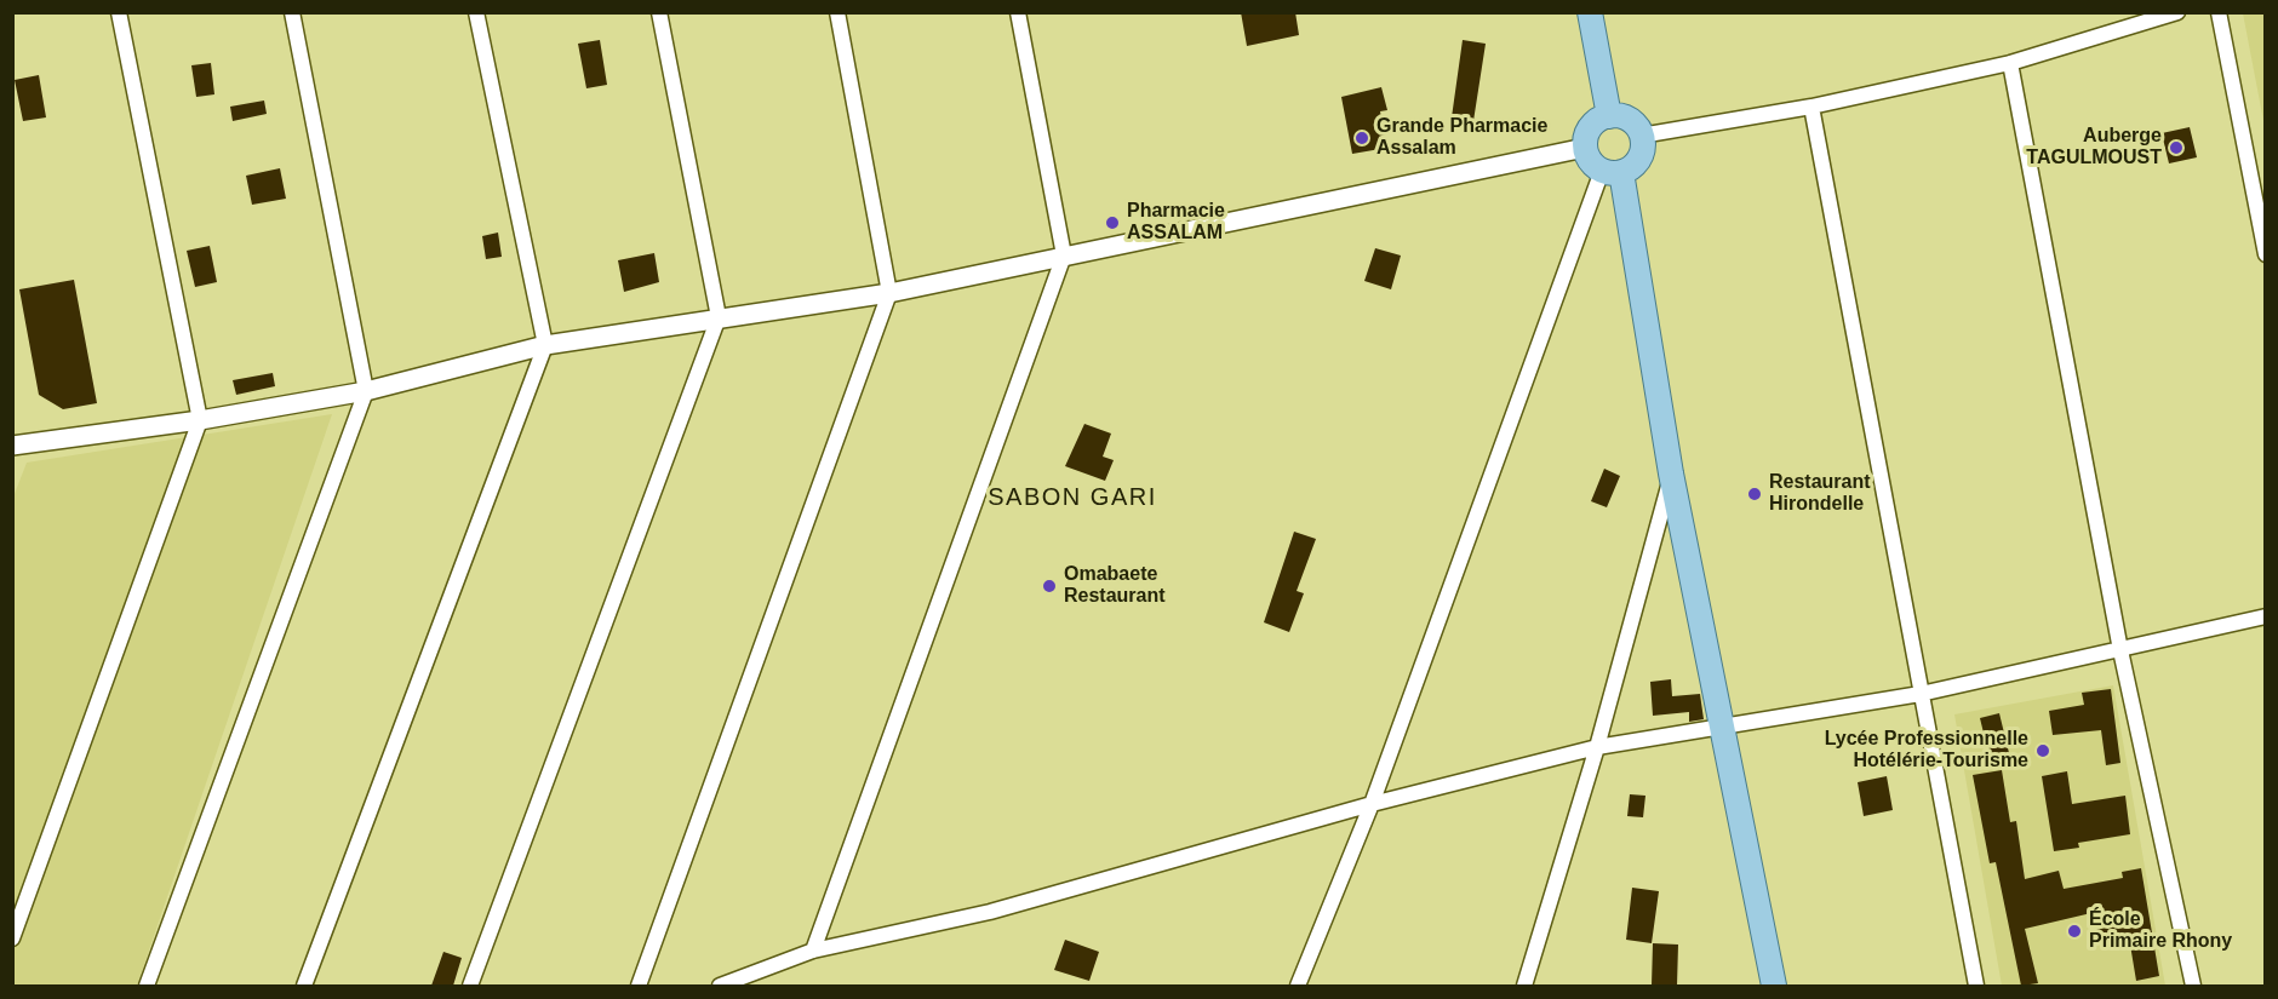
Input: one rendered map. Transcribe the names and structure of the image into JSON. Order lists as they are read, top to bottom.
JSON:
{
  "districts": ["SABON GARI"],
  "places": [
    "Grande Pharmacie Assalam",
    "Auberge TAGULMOUST",
    "Pharmacie ASSALAM",
    "Restaurant Hirondelle",
    "Omabaete Restaurant",
    "Lycée Professionnelle Hotélérie-Tourisme",
    "École Primaire Rhony"
  ]
}
